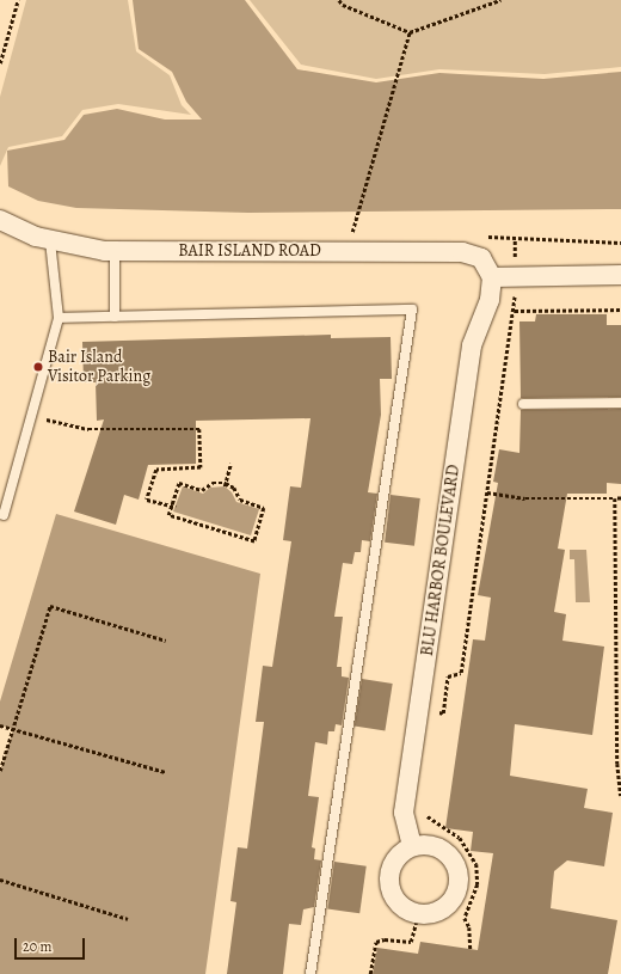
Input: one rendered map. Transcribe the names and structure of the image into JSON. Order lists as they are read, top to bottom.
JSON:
{
  "streets": {
    "street": ["BAIR ISLAND ROAD", "BLU HARBOR BOULEVARD"]
  },
  "crossings": [
    ["BAIR ISLAND ROAD", "BLU HARBOR BOULEVARD"]
  ],
  "places": ["Bair Island Visitor Parking"],
  "scale_bar": "20 m"
}
